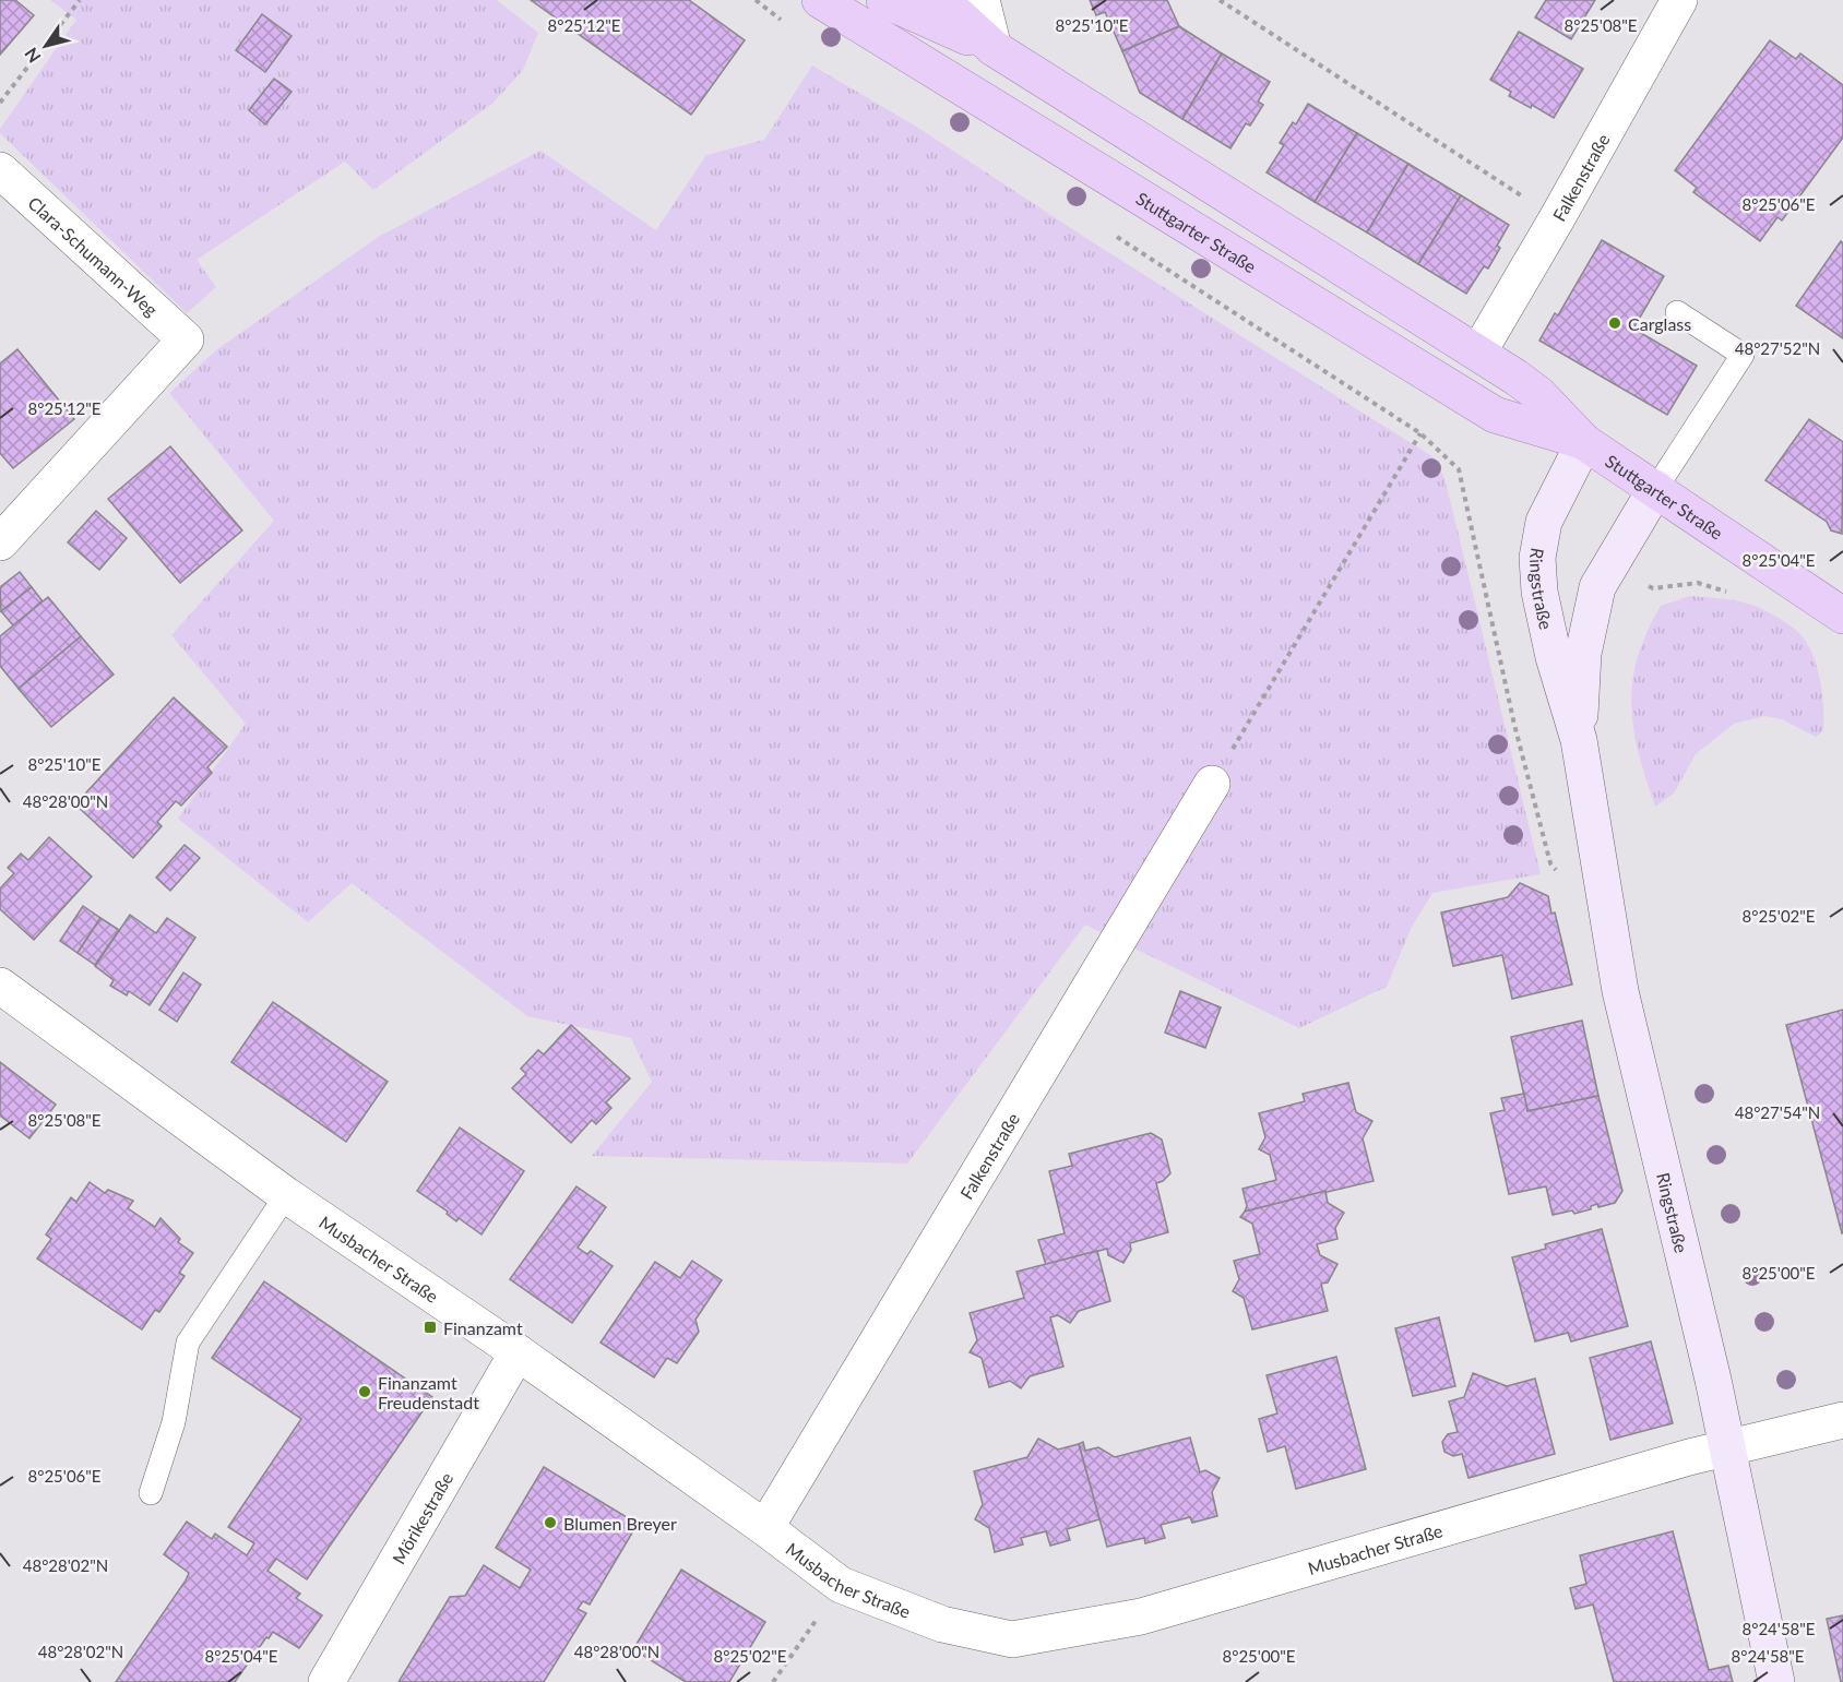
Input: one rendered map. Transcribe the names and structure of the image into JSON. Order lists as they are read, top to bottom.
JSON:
{
  "streets": {
    "main road": ["Stuttgarter Straße"],
    "street": [
      "Falkenstraße",
      "Clara-Schumann-Weg",
      "Ringstraße",
      "Musbacher Straße",
      "Mörikestraße"
    ]
  },
  "crossings": [
    ["Falkenstraße", "Stuttgarter Straße"],
    ["Falkenstraße", "Musbacher Straße"],
    ["Stuttgarter Straße", "Ringstraße"],
    ["Ringstraße", "Musbacher Straße"],
    ["Musbacher Straße", "Mörikestraße"]
  ],
  "places": {
    "other": ["Carglass", "Finanzamt Freudenstadt", "Blumen Breyer"],
    "transit": ["Finanzamt"]
  },
  "north": "bottom left",
  "coordinates": [
    "8°25'12\"E",
    "8°25'10\"E",
    "8°25'08\"E",
    "8°25'06\"E",
    "48°27'52\"N",
    "8°25'04\"E",
    "48°28'00\"N",
    "8°25'02\"E",
    "48°27'54\"N",
    "8°25'00\"E",
    "48°28'02\"N",
    "8°24'58\"E"
  ]
}
